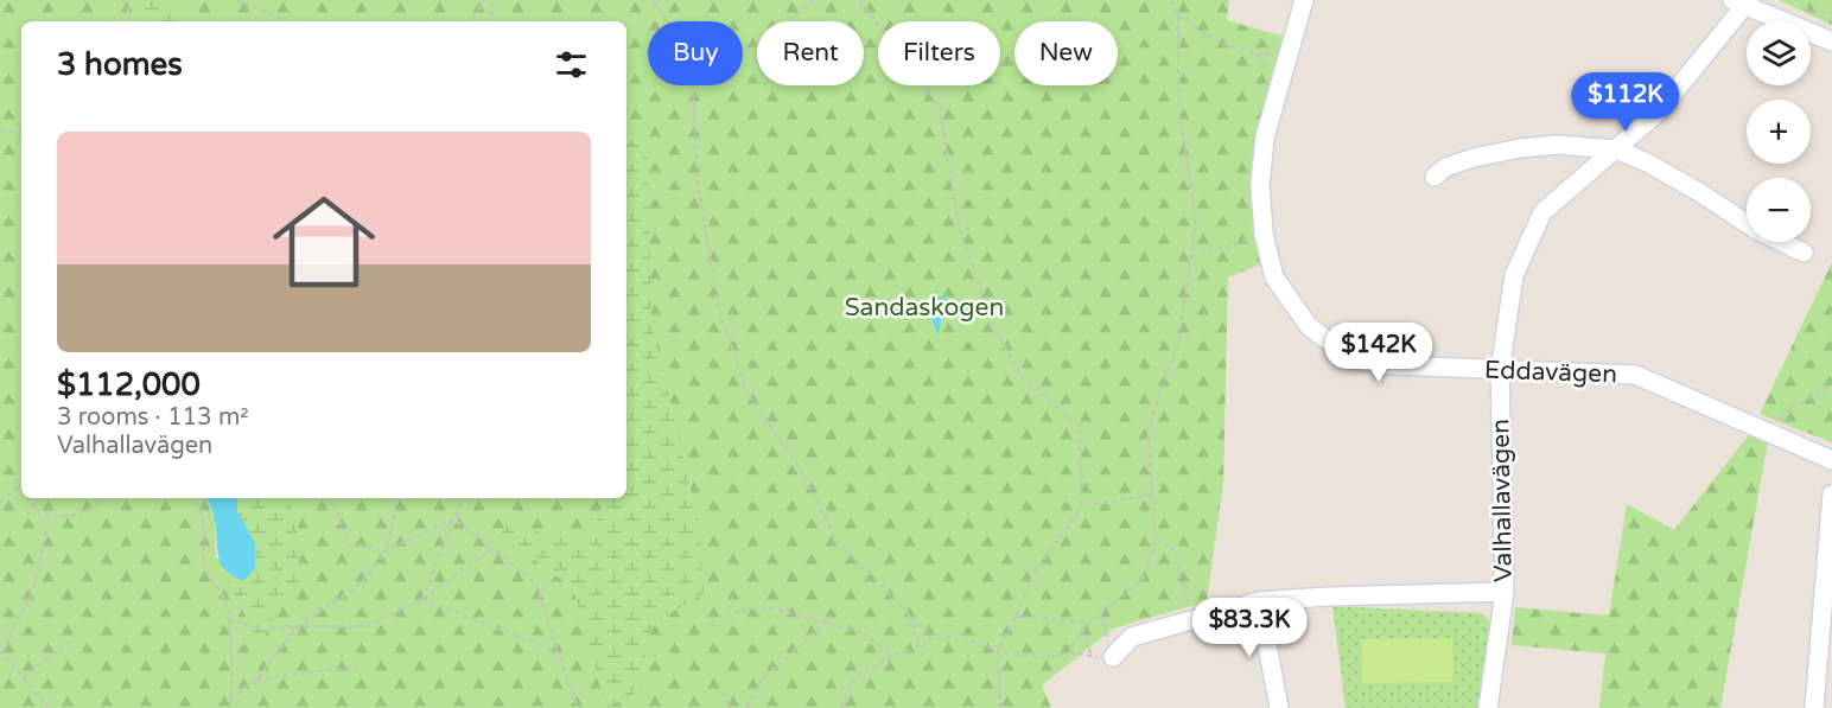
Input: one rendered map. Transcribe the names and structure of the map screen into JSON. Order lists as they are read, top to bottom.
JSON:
{
  "streets": {
    "street": ["Eddavägen", "Valhallavägen"]
  },
  "crossings": [
    ["Eddavägen", "Valhallavägen"]
  ],
  "parks": ["Sandaskogen"],
  "page": {
    "map_buttons": ["+", "−"],
    "chip": [
      "Buy",
      "Rent",
      "Filters",
      "New"
    ],
    "heading": "3 homes",
    "price": ["$112K", "$142K", "$83.3K"],
    "list": [
      {
        "name": "$112,000",
        "note": "3 rooms · 113 m² · Valhallavägen"
      }
    ]
  }
}
